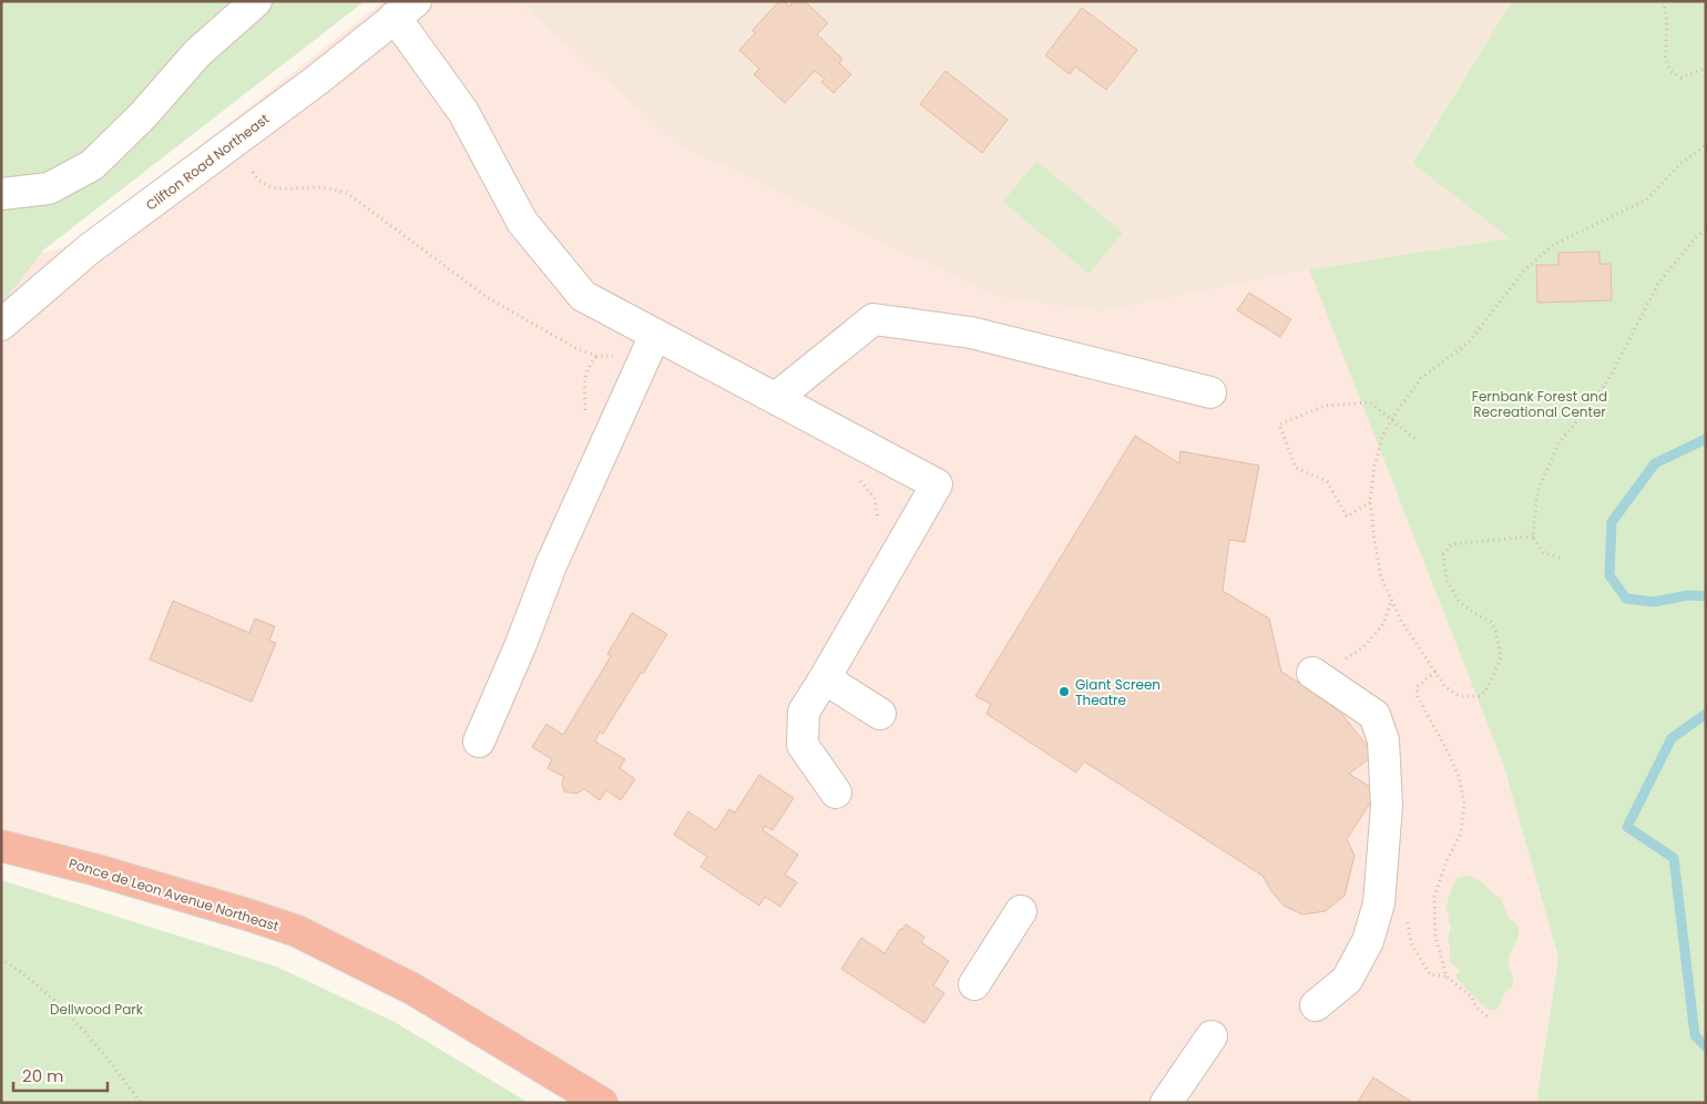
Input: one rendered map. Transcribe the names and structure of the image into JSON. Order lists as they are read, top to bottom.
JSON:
{
  "streets": {
    "highway": ["Ponce de Leon Avenue Northeast"],
    "street": ["Clifton Road Northeast"]
  },
  "parks": ["Fernbank Forest and Recreational Center", "Dellwood Park"],
  "places": ["Giant Screen Theatre"],
  "scale_bar": "20 m"
}
